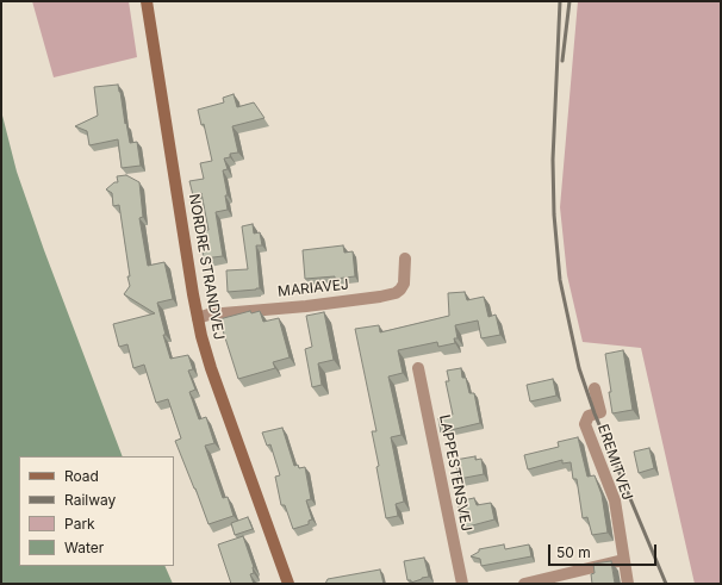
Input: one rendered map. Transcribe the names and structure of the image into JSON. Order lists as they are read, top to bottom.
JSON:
{
  "streets": {
    "main road": ["NORDRE STRANDVEJ"],
    "street": ["MARIAVEJ", "EREMITVEJ", "LAPPESTENSVEJ"]
  },
  "crossings": [
    ["NORDRE STRANDVEJ", "MARIAVEJ"]
  ],
  "legend": [
    "Road",
    "Railway",
    "Park",
    "Water"
  ],
  "scale_bar": "50 m"
}
